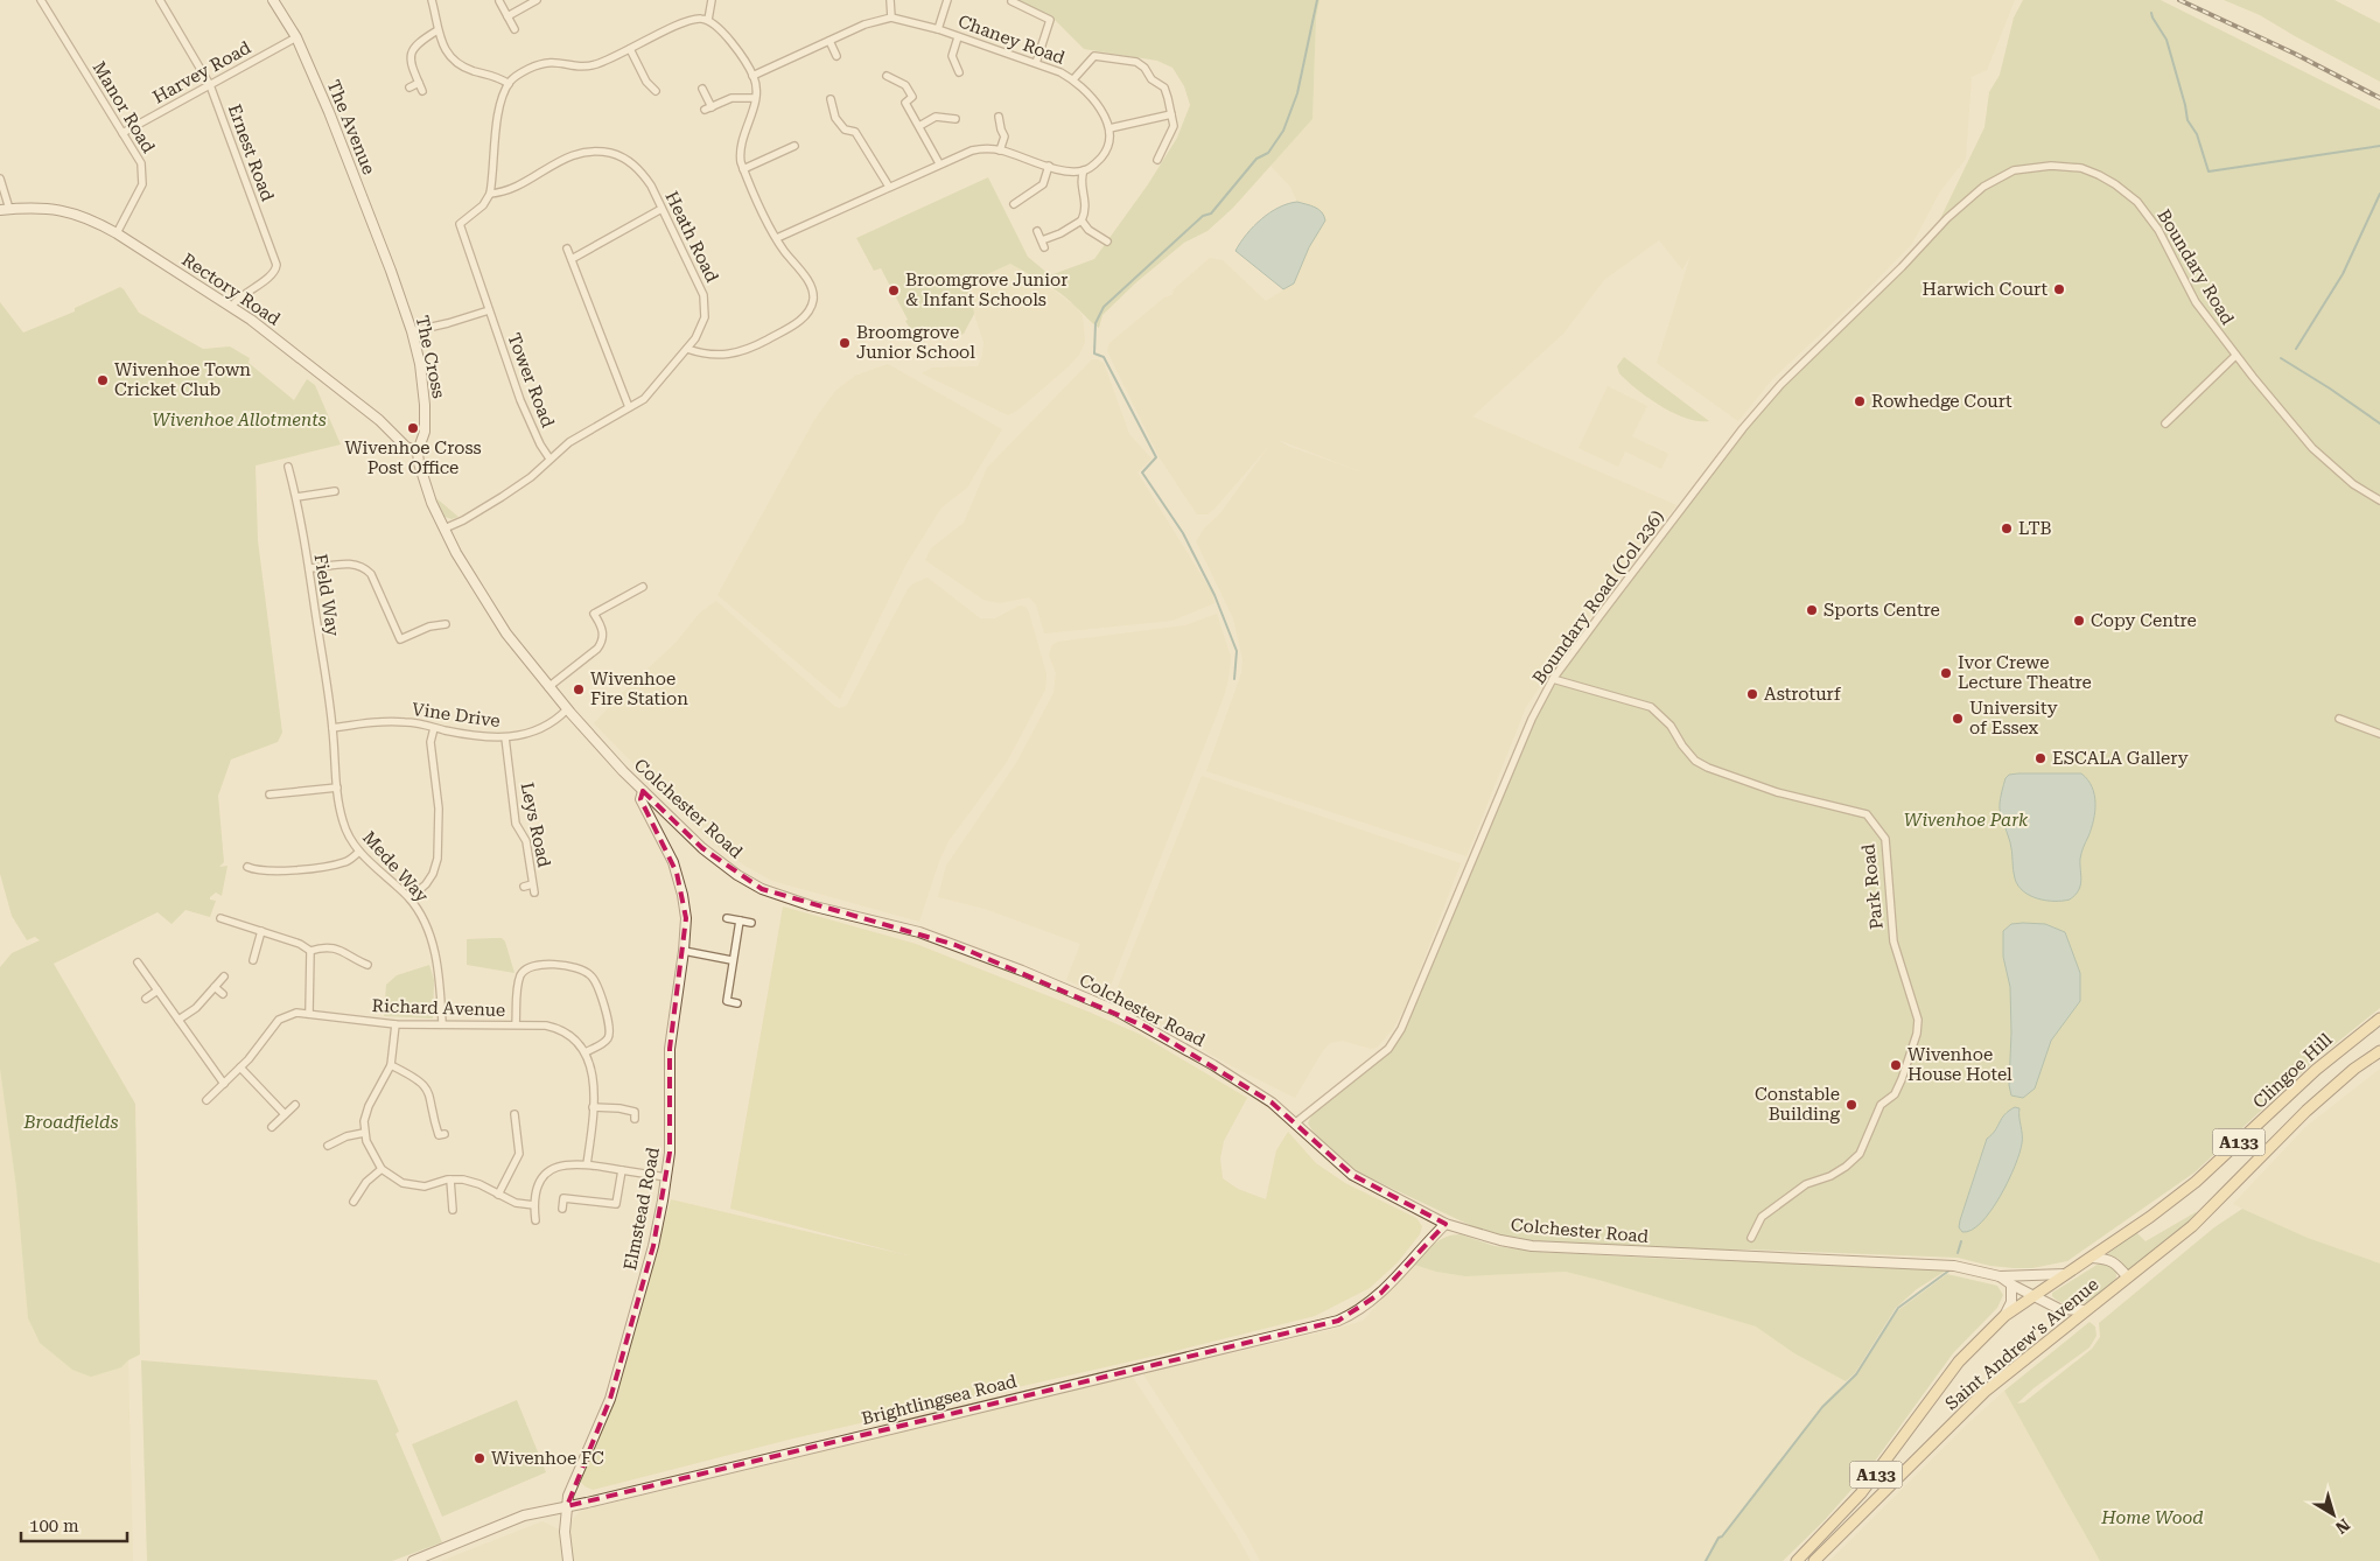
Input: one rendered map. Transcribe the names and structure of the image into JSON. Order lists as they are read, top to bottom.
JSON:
{
  "streets": {
    "main road": [
      "The Avenue",
      "Rectory Road",
      "The Cross",
      "Colchester Road",
      "Clingoe Hill",
      "A133",
      "Elmstead Road",
      "Saint Andrew's Avenue",
      "Brightlingsea Road"
    ],
    "street": [
      "Chaney Road",
      "Harvey Road",
      "Manor Road",
      "Ernest Road",
      "Heath Road",
      "Boundary Road",
      "Tower Road",
      "Field Way",
      "Boundary Road (Col 236)",
      "Vine Drive",
      "Leys Road",
      "Mede Way",
      "Park Road",
      "Richard Avenue"
    ]
  },
  "crossings": [
    ["Harvey Road", "Manor Road"],
    ["Harvey Road", "The Avenue"],
    ["Harvey Road", "Ernest Road"],
    ["Manor Road", "Rectory Road"],
    ["The Avenue", "The Cross"],
    ["Ernest Road", "Rectory Road"],
    ["Heath Road", "Tower Road"],
    ["Heath Road", "Colchester Road"],
    ["Boundary Road", "Boundary Road (Col 236)"],
    ["Rectory Road", "The Cross"],
    ["Rectory Road", "Colchester Road"],
    ["The Cross", "Colchester Road"],
    ["Field Way", "Vine Drive"],
    ["Field Way", "Mede Way"],
    ["Boundary Road (Col 236)", "Colchester Road"],
    ["Boundary Road (Col 236)", "Park Road"],
    ["Vine Drive", "Colchester Road"],
    ["Vine Drive", "Leys Road"],
    ["Vine Drive", "Mede Way"],
    ["Colchester Road", "Elmstead Road"],
    ["Colchester Road", "Saint Andrew's Avenue"],
    ["Colchester Road", "Brightlingsea Road"],
    ["Mede Way", "Richard Avenue"],
    ["Clingoe Hill", "Saint Andrew's Avenue"],
    ["A133", "Saint Andrew's Avenue"],
    ["Elmstead Road", "Brightlingsea Road"]
  ],
  "parks": [
    "Wivenhoe Allotments",
    "Wivenhoe Park",
    "Broadfields",
    "Home Wood"
  ],
  "places": [
    "Harwich Court",
    "Broomgrove Junior & Infant Schools",
    "Broomgrove Junior School",
    "Wivenhoe Town Cricket Club",
    "Rowhedge Court",
    "Wivenhoe Cross Post Office",
    "LTB",
    "Sports Centre",
    "Copy Centre",
    "Ivor Crewe Lecture Theatre",
    "Wivenhoe Fire Station",
    "Astroturf",
    "University of Essex",
    "ESCALA Gallery",
    "Wivenhoe House Hotel",
    "Constable Building",
    "Wivenhoe FC"
  ],
  "scale_bar": "100 m",
  "north": "bottom right"
}
